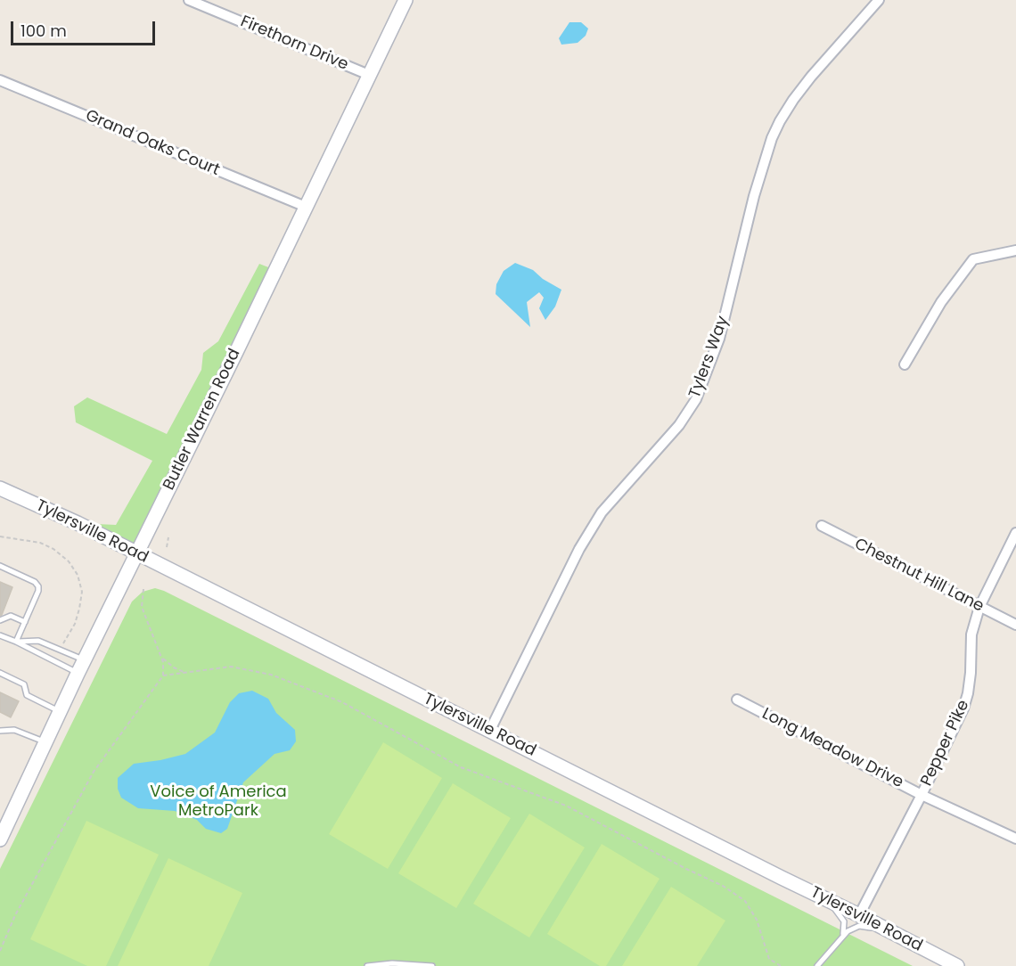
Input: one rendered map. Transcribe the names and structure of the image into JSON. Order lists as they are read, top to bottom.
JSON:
{
  "streets": {
    "main road": ["Butler Warren Road", "Tylersville Road"],
    "street": [
      "Firethorn Drive",
      "Grand Oaks Court",
      "Tylers Way",
      "Chestnut Hill Lane",
      "Pepper Pike",
      "Long Meadow Drive"
    ]
  },
  "crossings": [
    ["Firethorn Drive", "Butler Warren Road"],
    ["Grand Oaks Court", "Butler Warren Road"],
    ["Tylers Way", "Tylersville Road"],
    ["Butler Warren Road", "Tylersville Road"],
    ["Tylersville Road", "Pepper Pike"],
    ["Chestnut Hill Lane", "Pepper Pike"],
    ["Pepper Pike", "Long Meadow Drive"]
  ],
  "parks": ["Voice of America MetroPark"],
  "scale_bar": "100 m"
}
